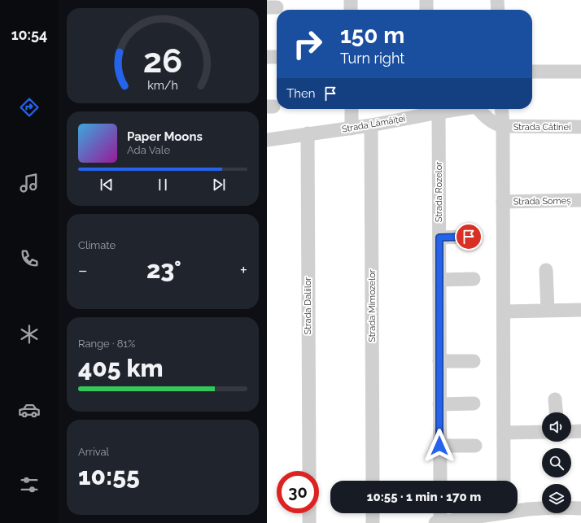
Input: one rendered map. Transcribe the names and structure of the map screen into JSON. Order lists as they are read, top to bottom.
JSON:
{
  "streets": {
    "street": [
      "Strada Lămâiței",
      "Strada Cătinei",
      "Strada Rozelor",
      "Strada Someș",
      "Strada Daliilor",
      "Strada Mimozelor"
    ]
  },
  "crossings": [
    ["Strada Lămâiței", "Strada Rozelor"],
    ["Strada Lămâiței", "Strada Daliilor"],
    ["Strada Lămâiței", "Strada Mimozelor"]
  ],
  "page": {
    "tabs": "10:54",
    "turn": ["150 m", "Turn right"],
    "then": "Then",
    "song": ["Paper Moons", "Ada Vale"],
    "tile": [
      "Climate",
      ["Range · 81%", "405 km"],
      ["Arrival", "10:55"]
    ],
    "heat": ["−", "23°", "+"],
    "limit": "30",
    "trip": "10:55 · 1 min · 170 m",
    "gauge": ["26", "km/h"]
  }
}
